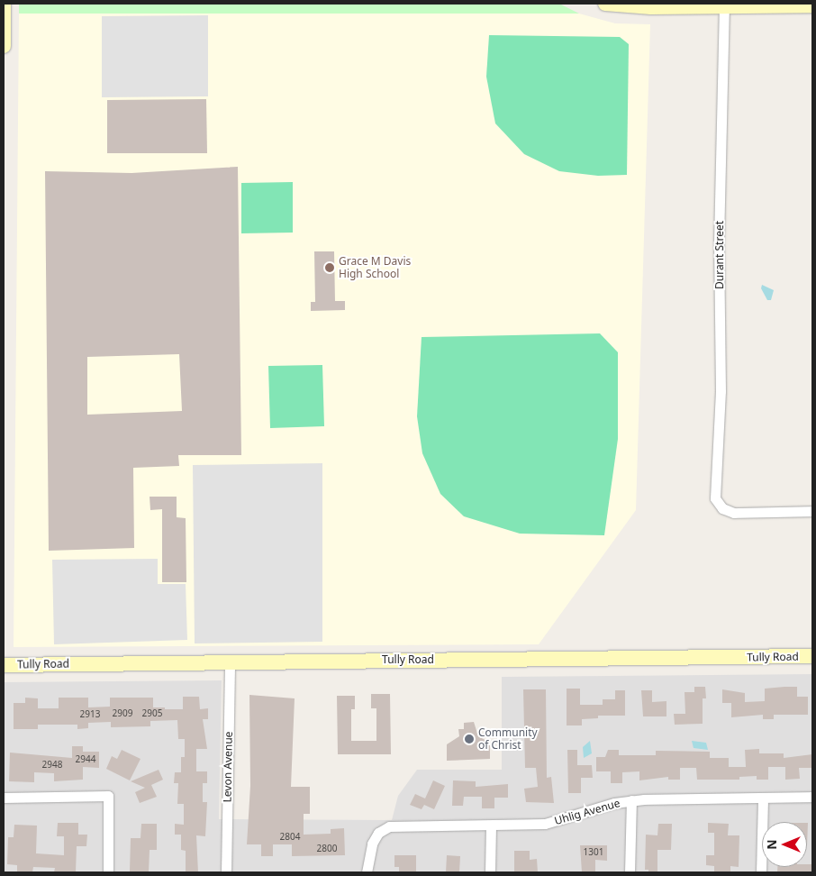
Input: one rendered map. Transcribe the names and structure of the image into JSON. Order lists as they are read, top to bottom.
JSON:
{
  "streets": {
    "main road": ["Tully Road"],
    "street": ["Durant Street", "Levon Avenue", "Uhlig Avenue"]
  },
  "crossings": [
    ["Tully Road", "Levon Avenue"]
  ],
  "places": ["Grace M Davis High School", "Community of Christ"],
  "house_numbers": [
    "2909",
    "2905",
    "2913",
    "2944",
    "2948",
    "2804",
    "2800",
    "1301"
  ],
  "north": "left"
}
